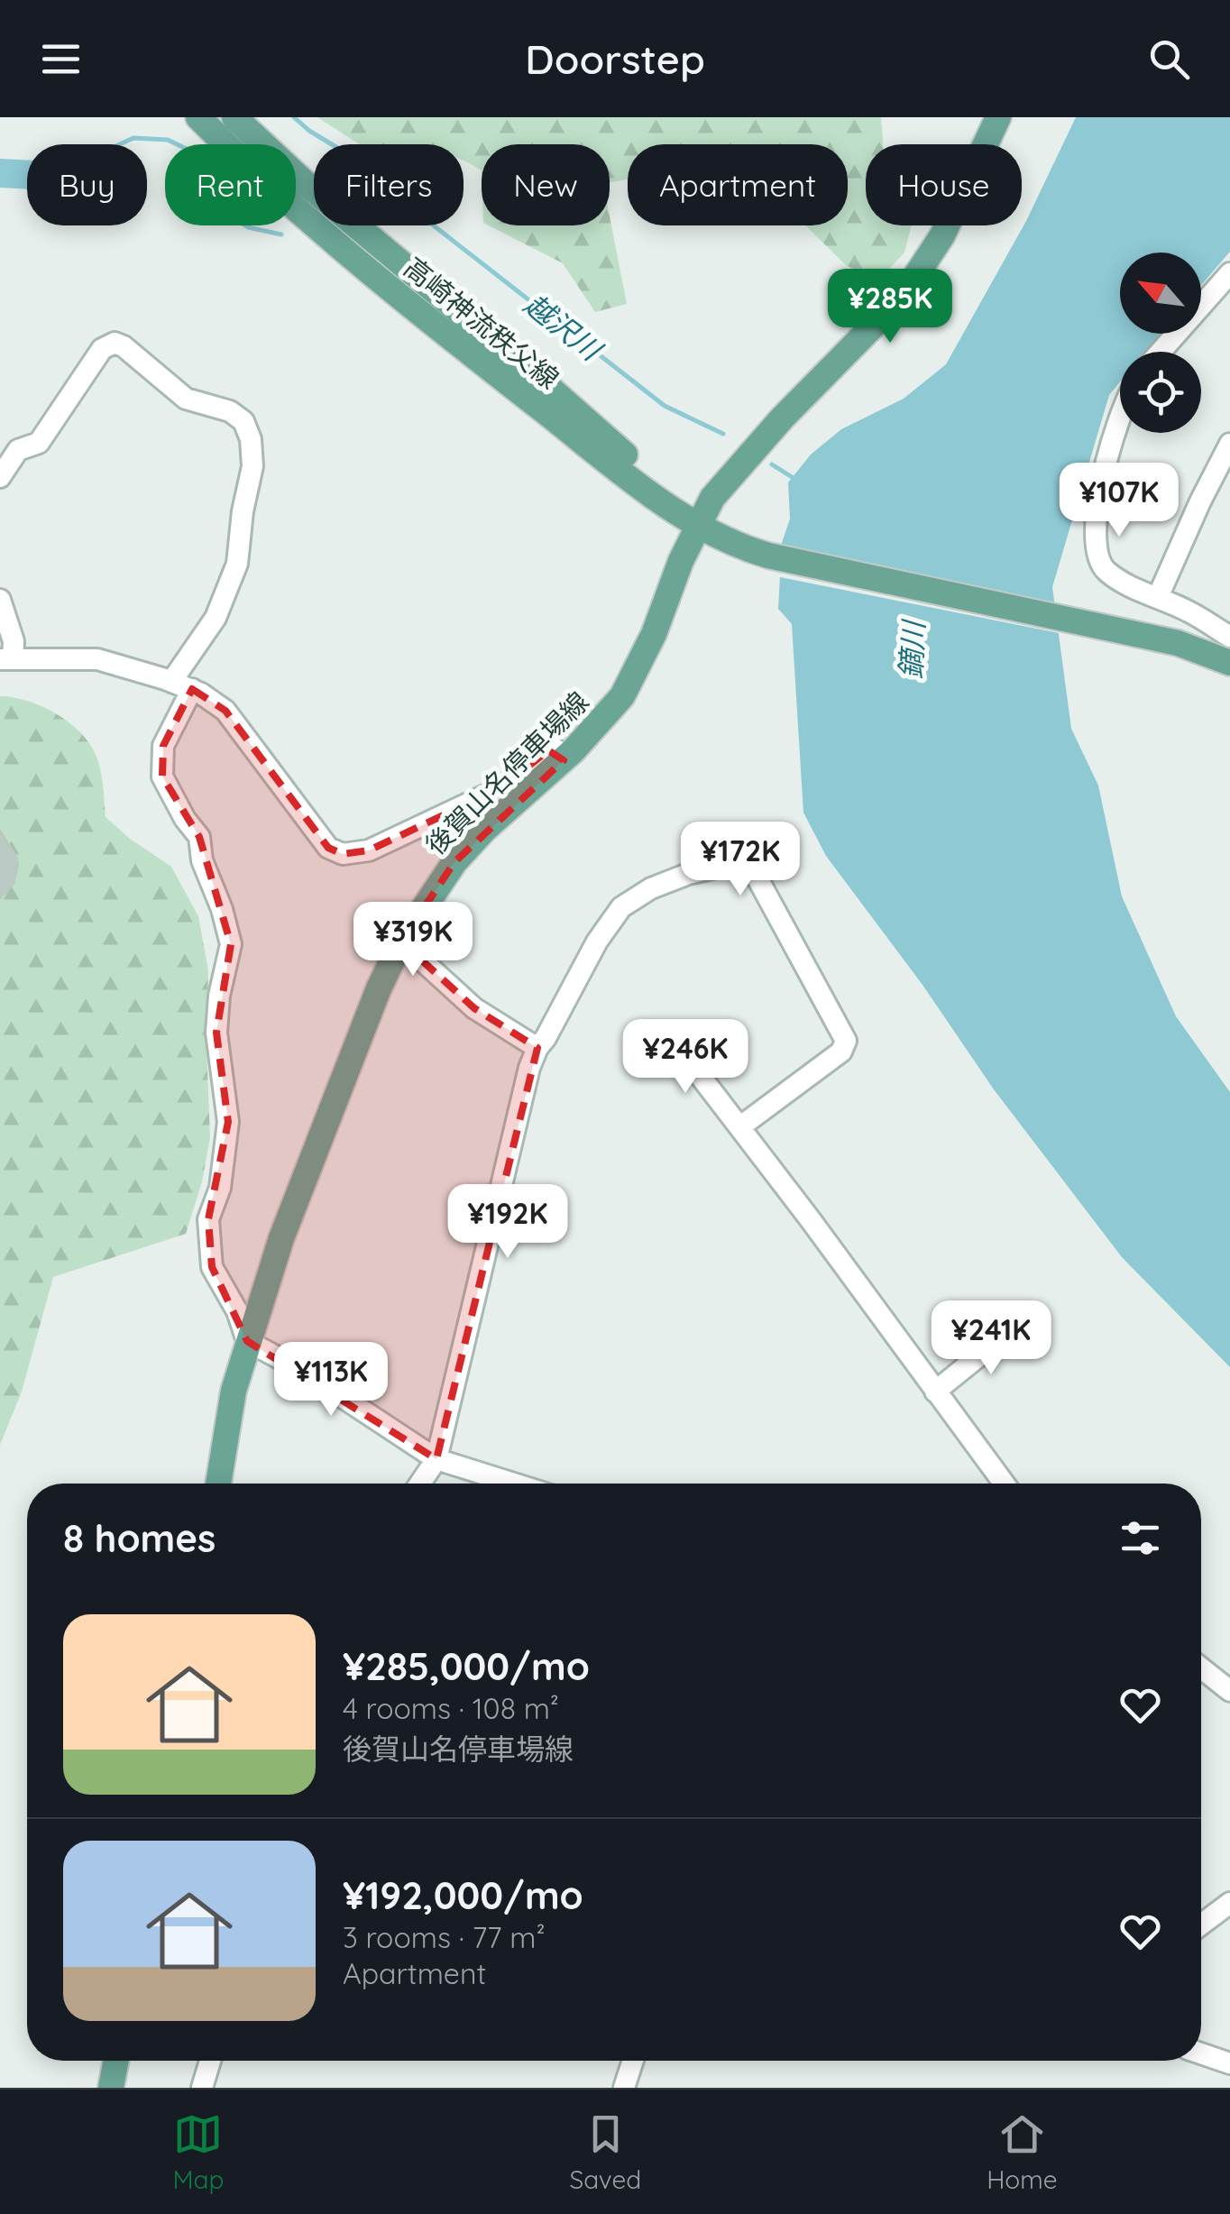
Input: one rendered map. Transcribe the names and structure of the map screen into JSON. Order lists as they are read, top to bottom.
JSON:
{
  "streets": {
    "main road": ["高崎神流秩父線", "後賀山名停車場線"]
  },
  "crossings": [
    ["高崎神流秩父線", "後賀山名停車場線"]
  ],
  "water": ["越沢川", "鏑川"],
  "north": "top left",
  "page": {
    "header": "Doorstep",
    "chip": [
      "Buy",
      "Rent",
      "Filters",
      "New",
      "Apartment",
      "House"
    ],
    "price": [
      "¥285K",
      "¥107K",
      "¥172K",
      "¥319K",
      "¥246K",
      "¥192K",
      "¥241K",
      "¥113K"
    ],
    "heading": "8 homes",
    "list": [
      {
        "name": "¥285,000/mo",
        "note": "4 rooms · 108 m² · 後賀山名停車場線"
      },
      {
        "name": "¥192,000/mo",
        "note": "3 rooms · 77 m² · Apartment"
      }
    ],
    "tabs": ["Map", "Saved", "Home"]
  }
}
